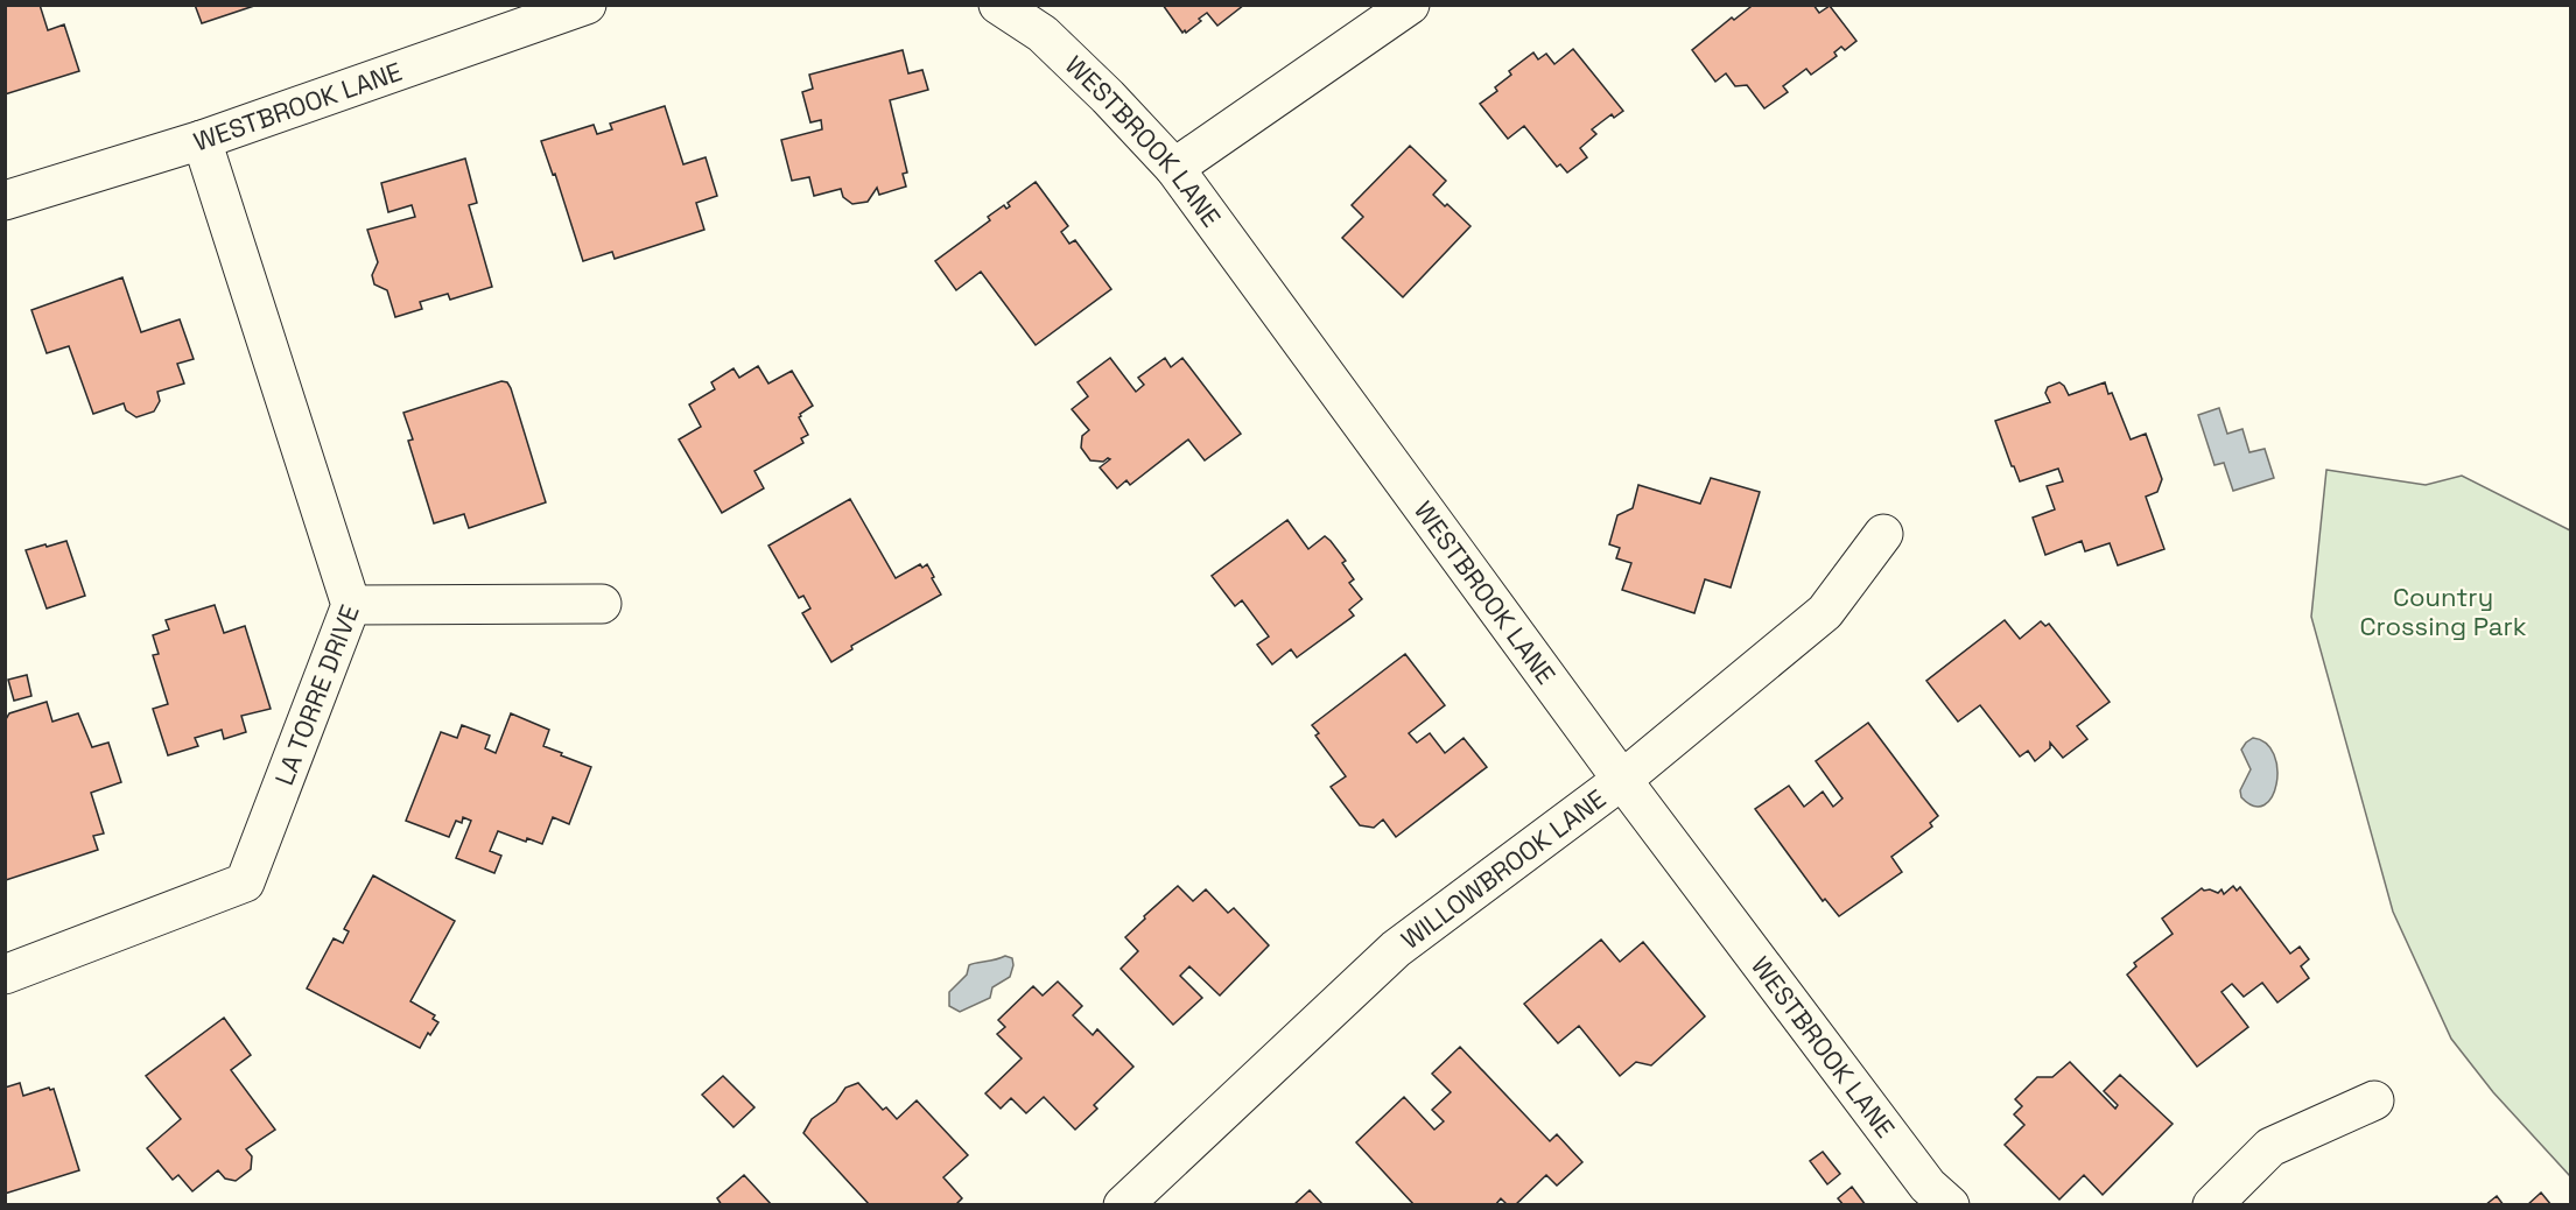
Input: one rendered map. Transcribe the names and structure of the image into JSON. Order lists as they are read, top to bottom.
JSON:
{
  "streets": {
    "street": ["WESTBROOK LANE", "LA TORRE DRIVE", "WILLOWBROOK LANE"]
  },
  "crossings": [
    ["WESTBROOK LANE", "LA TORRE DRIVE"],
    ["WESTBROOK LANE", "WILLOWBROOK LANE"]
  ],
  "parks": ["Country Crossing Park"]
}
